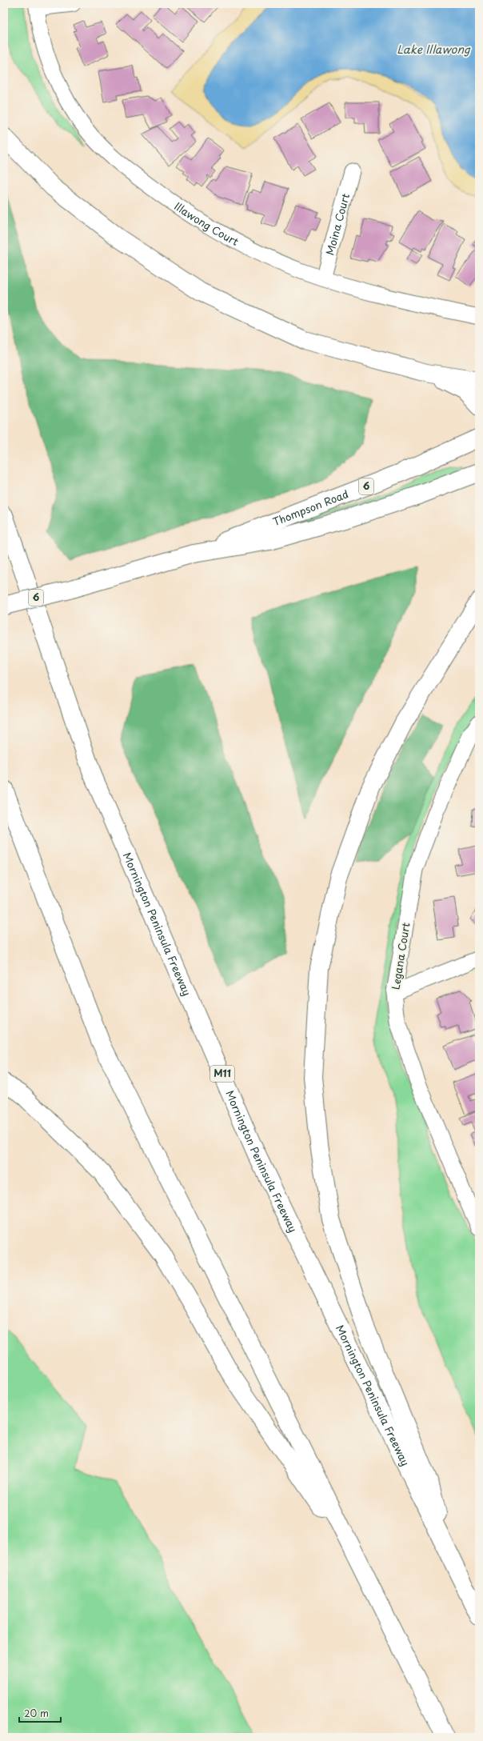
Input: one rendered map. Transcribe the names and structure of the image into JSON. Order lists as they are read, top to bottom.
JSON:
{
  "streets": {
    "main road": [
      "6",
      "Thompson Road",
      "Mornington Peninsula Freeway",
      "M11"
    ],
    "street": ["Illawong Court", "Moina Court", "Legana Court"]
  },
  "crossings": [
    ["Illawong Court", "Moina Court"]
  ],
  "water": ["Lake Illawong"],
  "scale_bar": "20 m"
}
